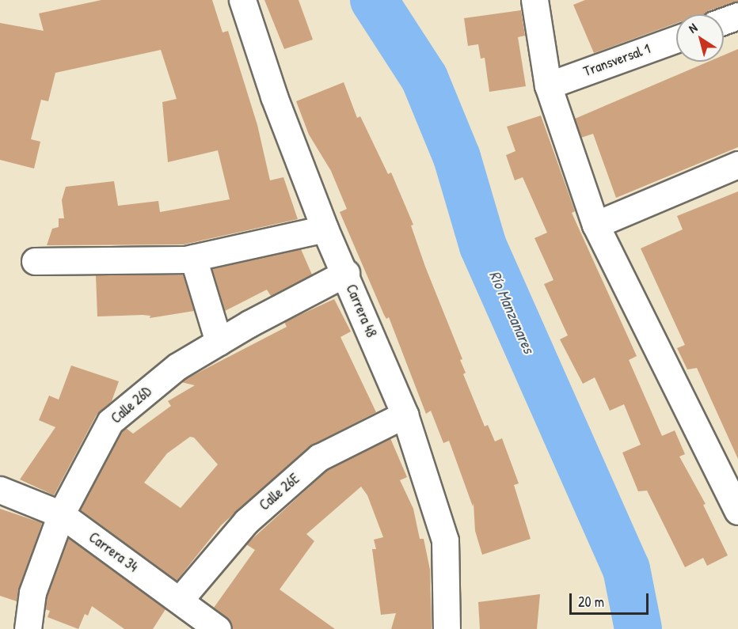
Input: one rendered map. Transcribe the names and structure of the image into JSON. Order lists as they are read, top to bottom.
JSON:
{
  "streets": {
    "street": [
      "Transversal 1",
      "Carrera 48",
      "Calle 26D",
      "Calle 26E",
      "Carrera 34"
    ]
  },
  "crossings": [
    ["Carrera 48", "Calle 26D"],
    ["Carrera 48", "Calle 26E"],
    ["Calle 26D", "Carrera 34"],
    ["Calle 26E", "Carrera 34"]
  ],
  "water": ["Río Manzanares"],
  "scale_bar": "20 m",
  "north": "top left"
}
